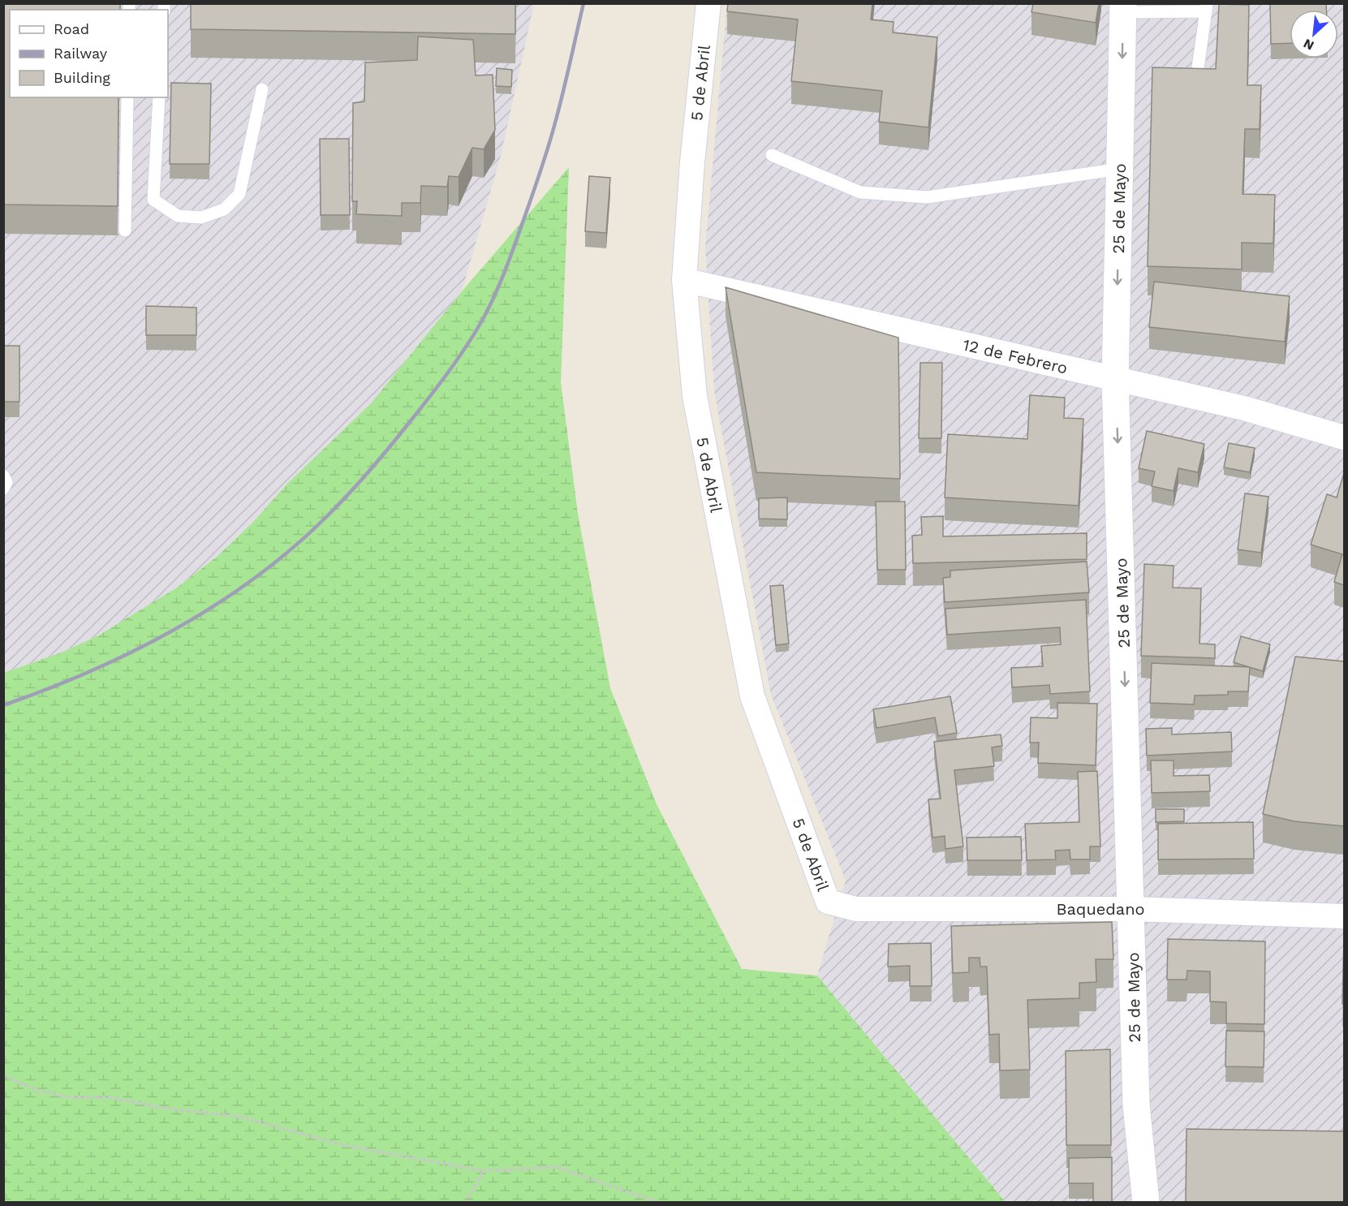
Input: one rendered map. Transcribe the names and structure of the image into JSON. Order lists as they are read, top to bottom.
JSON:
{
  "streets": {
    "main road": ["25 de Mayo"],
    "street": ["5 de Abril", "12 de Febrero", "Baquedano"]
  },
  "crossings": [
    ["5 de Abril", "12 de Febrero"],
    ["5 de Abril", "Baquedano"],
    ["25 de Mayo", "12 de Febrero"],
    ["25 de Mayo", "Baquedano"]
  ],
  "one_way": ["25 de Mayo"],
  "legend": ["Road", "Railway", "Building"],
  "north": "bottom left"
}
